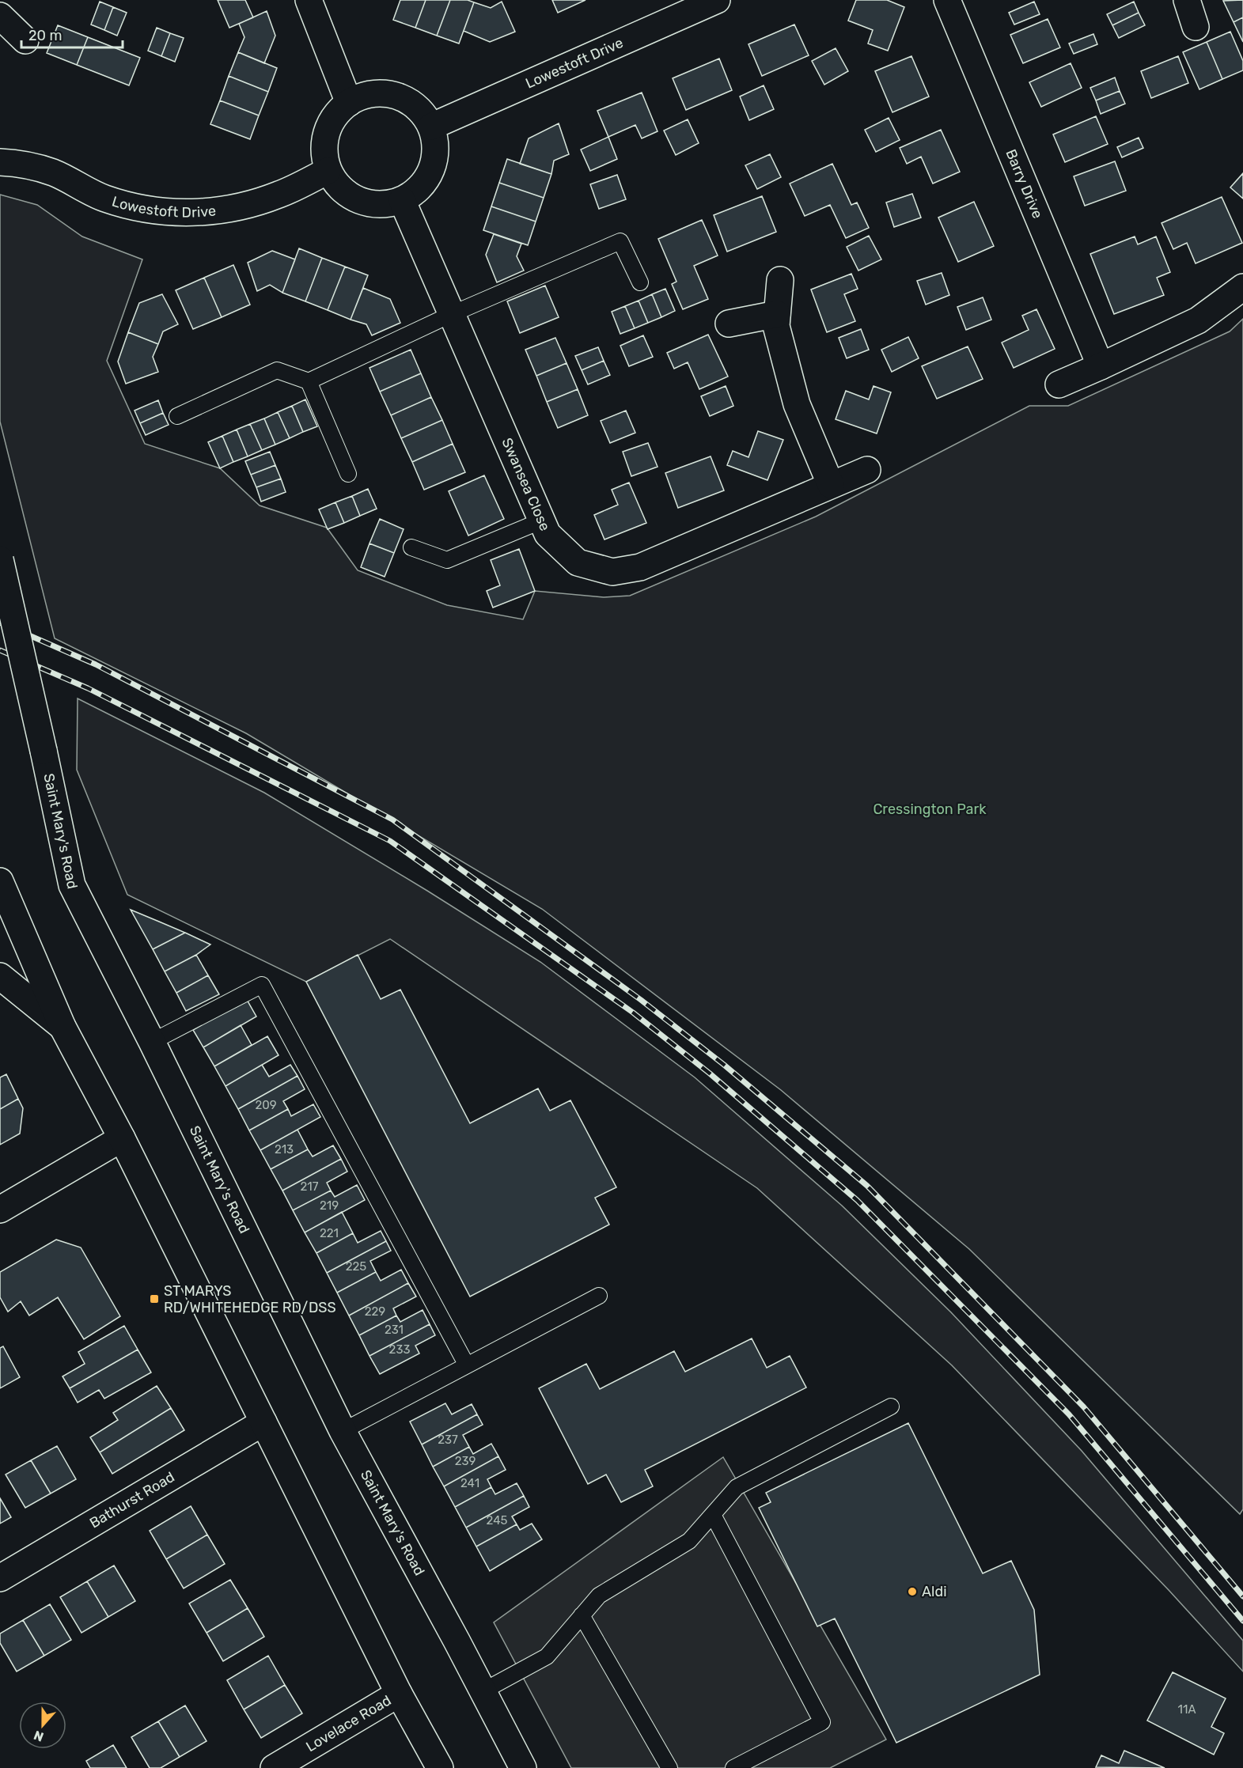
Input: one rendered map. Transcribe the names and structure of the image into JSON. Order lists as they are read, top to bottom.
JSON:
{
  "streets": {
    "main road": [
      "Lowestoft Drive",
      "Barry Drive",
      "Swansea Close",
      "Saint Mary's Road",
      "Bathurst Road",
      "Lovelace Road"
    ]
  },
  "crossings": [
    ["Lowestoft Drive", "Swansea Close"]
  ],
  "parks": ["Cressington Park"],
  "places": {
    "transit": ["ST MARYS RD/WHITEHEDGE RD/DSS"],
    "other": ["Aldi"]
  },
  "house_numbers": [
    "209",
    "213",
    "217",
    "219",
    "221",
    "225",
    "229",
    "231",
    "233",
    "237",
    "239",
    "241",
    "245",
    "11A"
  ],
  "scale_bar": "20 m",
  "north": "bottom"
}
